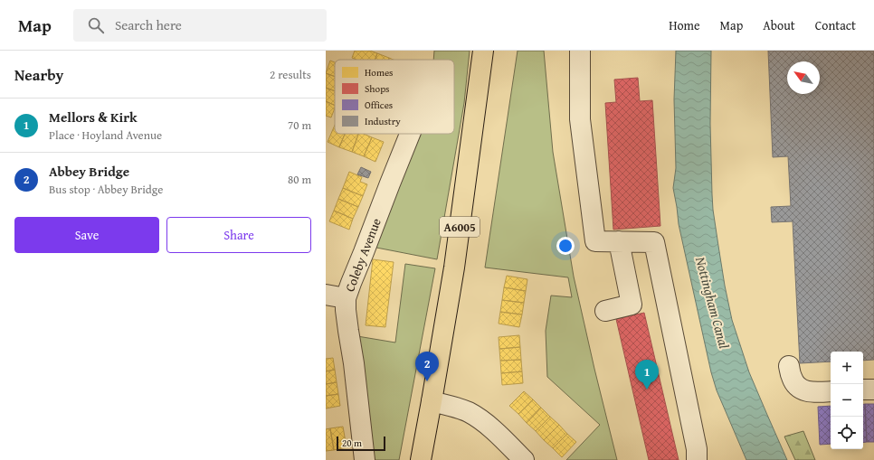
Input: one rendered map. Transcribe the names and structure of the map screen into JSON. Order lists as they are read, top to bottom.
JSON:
{
  "streets": {
    "main road": ["A6005"],
    "street": ["Coleby Avenue"]
  },
  "water": ["Nottingham Canal"],
  "legend": [
    "Homes",
    "Shops",
    "Offices",
    "Industry"
  ],
  "scale_bar": "20 m",
  "north": "top left",
  "page": {
    "header": "Map",
    "search": "Search here",
    "nav": [
      "Home",
      "Map",
      "About",
      "Contact"
    ],
    "heading": ["Nearby", "2 results"],
    "list": [
      {
        "mark": "1",
        "name": "Mellors & Kirk",
        "note": "Place · Hoyland Avenue",
        "value": "70 m"
      },
      {
        "mark": "2",
        "name": "Abbey Bridge",
        "note": "Bus stop · Abbey Bridge",
        "value": "80 m"
      }
    ],
    "buttons": ["Save", "Share"],
    "map_buttons": ["+", "−"],
    "pins": ["2", "1"],
    "scale": "20 m"
  }
}
